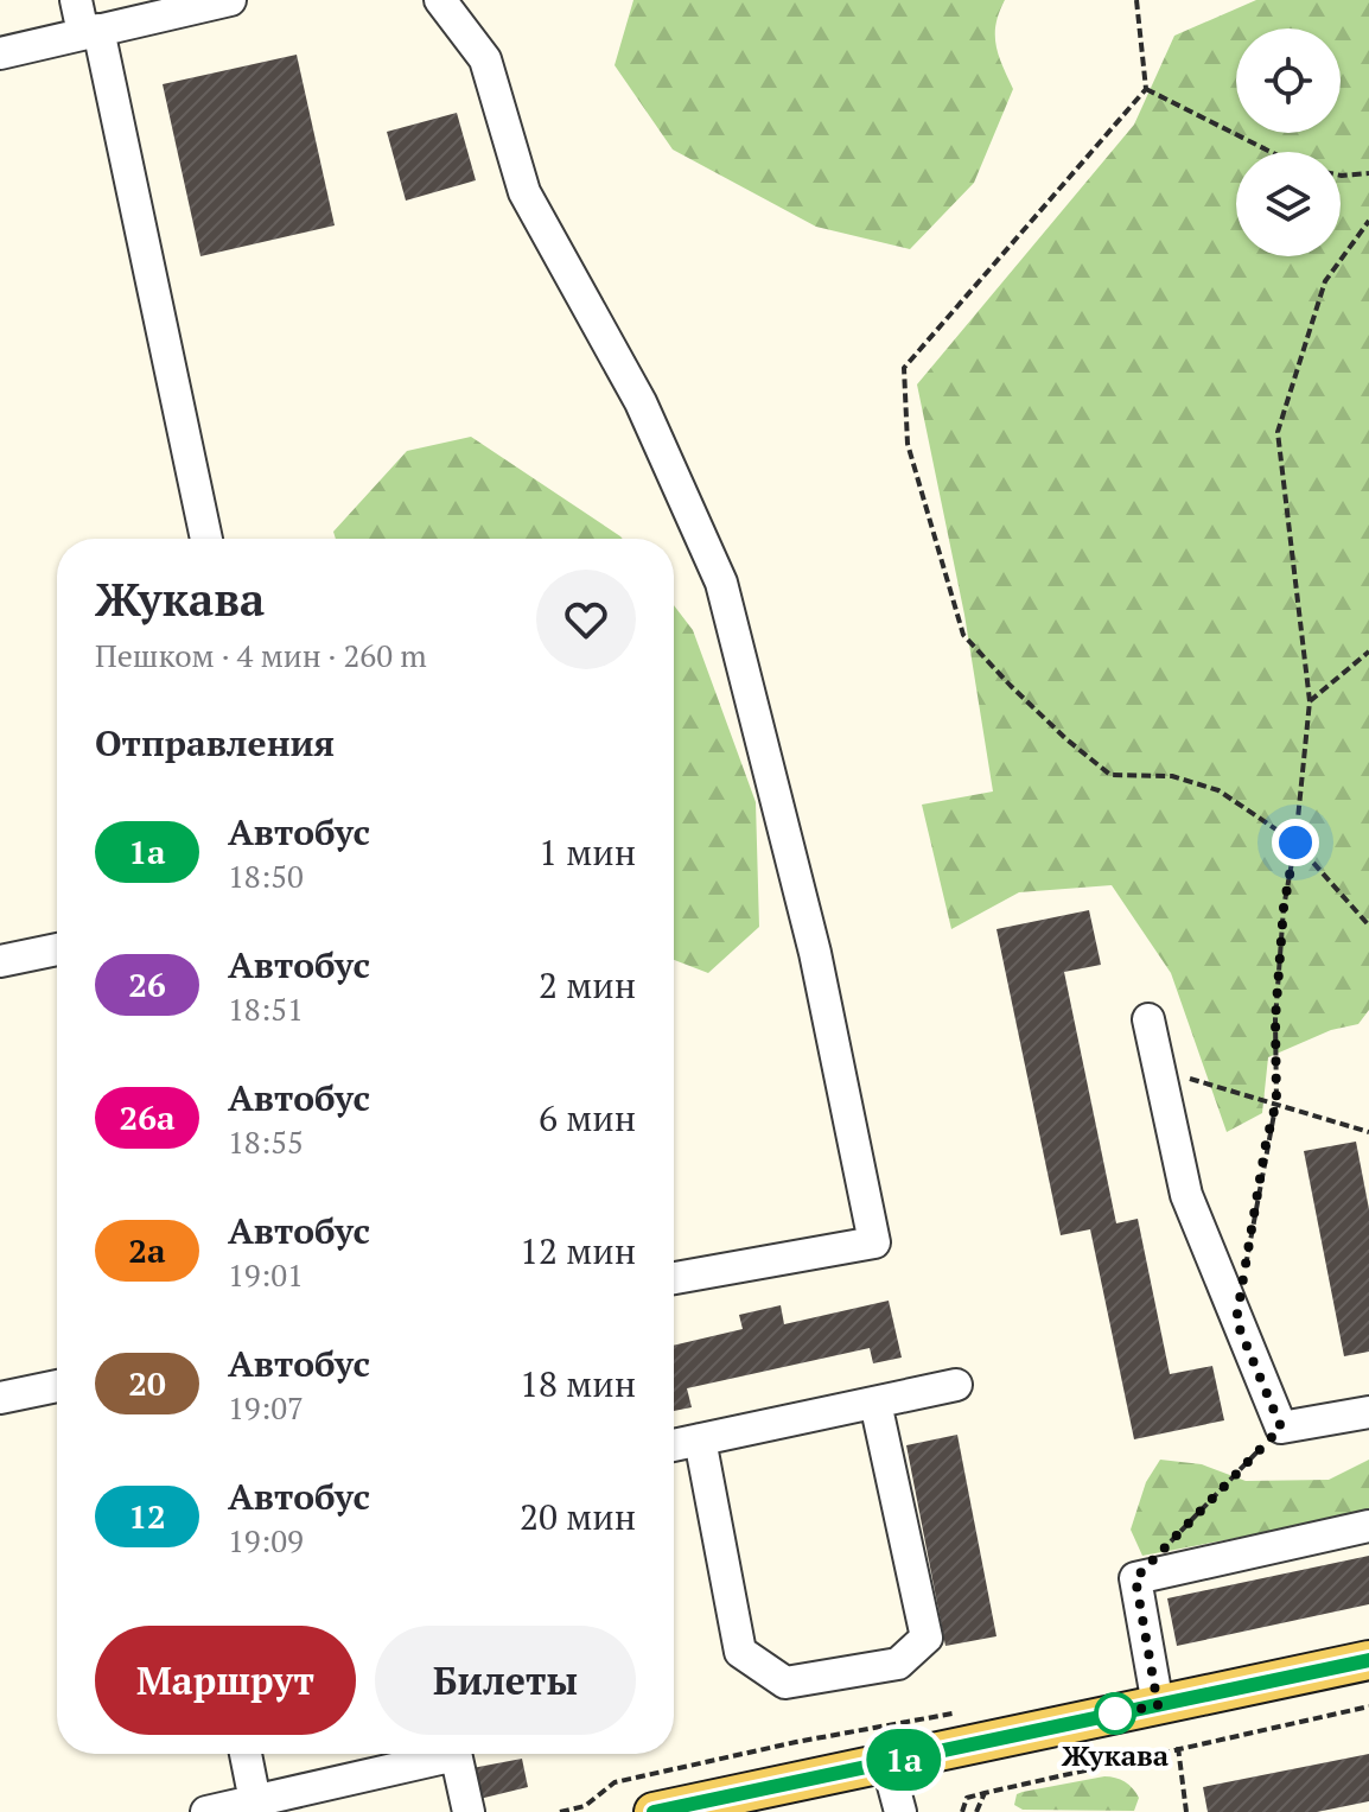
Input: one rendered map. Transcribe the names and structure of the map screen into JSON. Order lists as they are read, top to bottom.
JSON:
{
  "places": ["Жукава"],
  "lines": ["bus line 1а"],
  "page": {
    "on_map": "1а",
    "heading": [
      ["Жукава", "Пешком · 4 мин · 260 m"],
      "Отправления"
    ],
    "list": [
      {
        "mark": "1а",
        "name": "Автобус",
        "note": "18:50",
        "value": "1 мин"
      },
      {
        "mark": "26",
        "name": "Автобус",
        "note": "18:51",
        "value": "2 мин"
      },
      {
        "mark": "26а",
        "name": "Автобус",
        "note": "18:55",
        "value": "6 мин"
      },
      {
        "mark": "2а",
        "name": "Автобус",
        "note": "19:01",
        "value": "12 мин"
      },
      {
        "mark": "20",
        "name": "Автобус",
        "note": "19:07",
        "value": "18 мин"
      },
      {
        "mark": "12",
        "name": "Автобус",
        "note": "19:09",
        "value": "20 мин"
      }
    ],
    "buttons": ["Маршрут", "Билеты"]
  }
}
